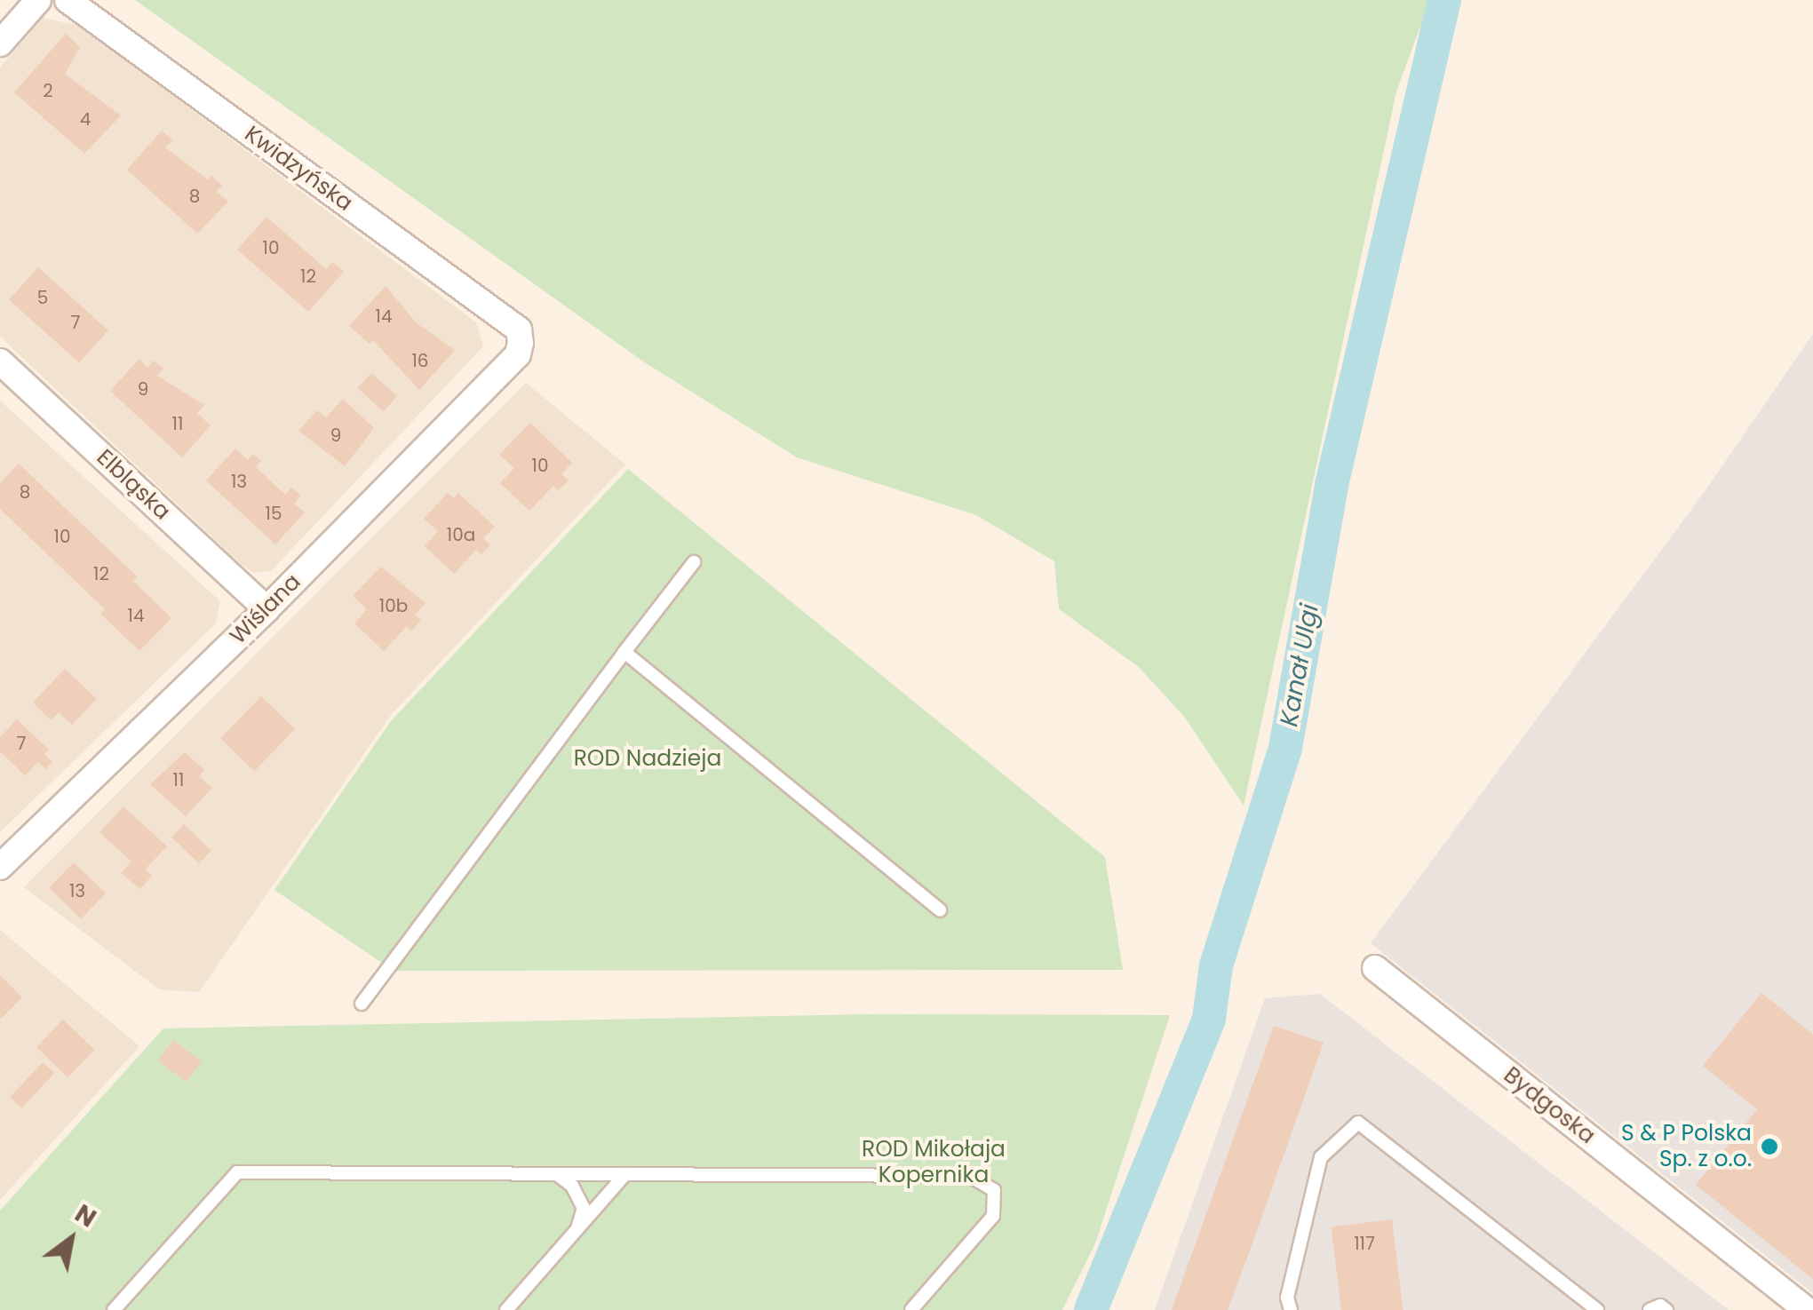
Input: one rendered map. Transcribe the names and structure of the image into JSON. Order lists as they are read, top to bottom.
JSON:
{
  "streets": {
    "street": [
      "Kwidzyńska",
      "Elbląska",
      "Wiślana",
      "Bydgoska"
    ]
  },
  "crossings": [
    ["Kwidzyńska", "Wiślana"],
    ["Elbląska", "Wiślana"]
  ],
  "water": ["Kanał Ulgi"],
  "parks": ["ROD Nadzieja", "ROD Mikołaja Kopernika"],
  "places": ["S & P Polska Sp. z o.o."],
  "house_numbers": [
    "2",
    "4",
    "8",
    "10",
    "12",
    "5",
    "14",
    "7",
    "16",
    "9",
    "11",
    "9",
    "10",
    "13",
    "8",
    "15",
    "10a",
    "10",
    "12",
    "10b",
    "14",
    "7",
    "11",
    "13",
    "117"
  ],
  "north": "top right"
}
